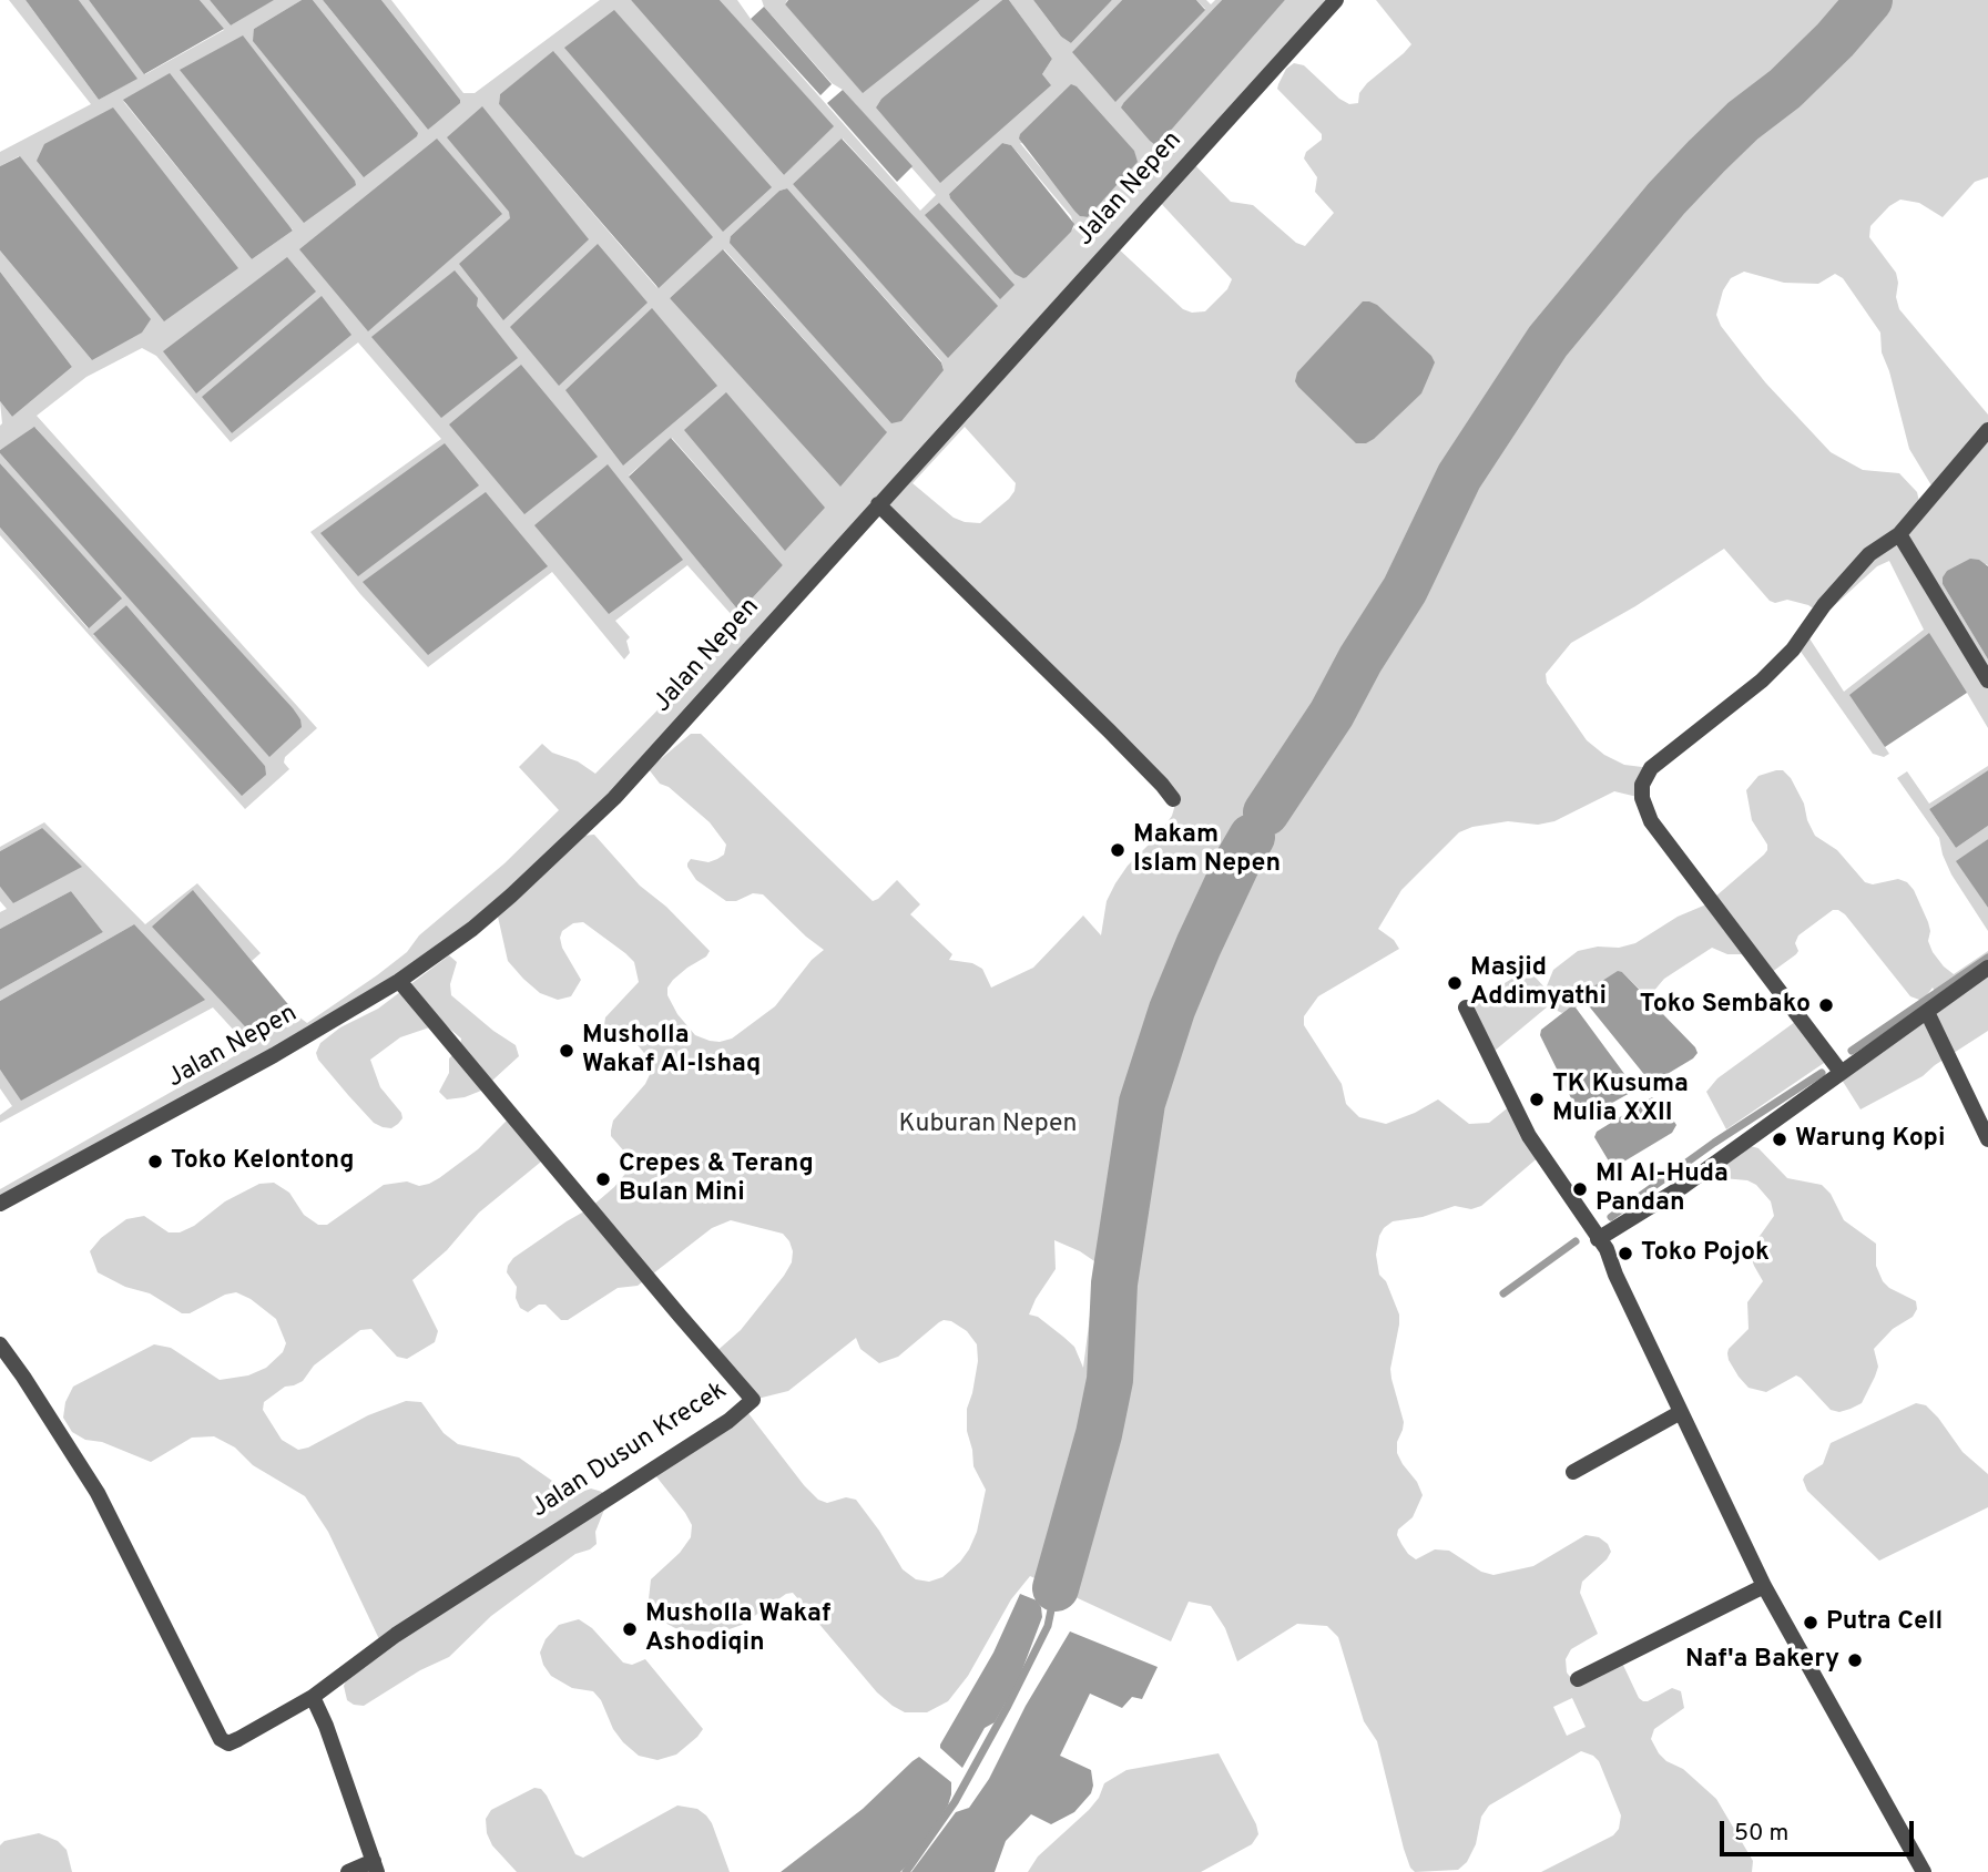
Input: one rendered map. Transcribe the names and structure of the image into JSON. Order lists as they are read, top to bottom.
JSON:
{
  "streets": {
    "street": ["Jalan Nepen", "Jalan Dusun Krecek"]
  },
  "crossings": [
    ["Jalan Nepen", "Jalan Dusun Krecek"]
  ],
  "parks": ["Kuburan Nepen"],
  "places": [
    "Makam Islam Nepen",
    "Masjid Addimyathi",
    "Toko Sembako",
    "Musholla Wakaf Al-Ishaq",
    "TK Kusuma Mulia XXII",
    "Warung Kopi",
    "Toko Kelontong",
    "Crepes & Terang Bulan Mini",
    "MI Al-Huda Pandan",
    "Toko Pojok",
    "Putra Cell",
    "Musholla Wakaf Ashodiqin",
    "Naf'a Bakery"
  ],
  "scale_bar": "50 m"
}
